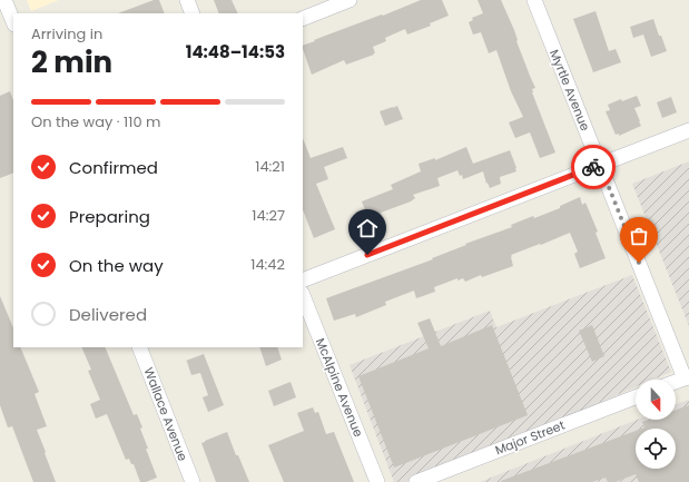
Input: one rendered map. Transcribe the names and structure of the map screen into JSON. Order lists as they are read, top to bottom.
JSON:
{
  "streets": {
    "street": [
      "Myrtle Avenue",
      "McAlpine Avenue",
      "Wallace Avenue",
      "Major Street"
    ]
  },
  "north": "bottom",
  "page": {
    "heading": ["2 min", "Arriving in", "14:48–14:53"],
    "bar": "On the way · 110 m",
    "list": [
      ["Confirmed", "14:21"],
      ["Preparing", "14:27"],
      ["On the way", "14:42"],
      "Delivered"
    ]
  }
}
